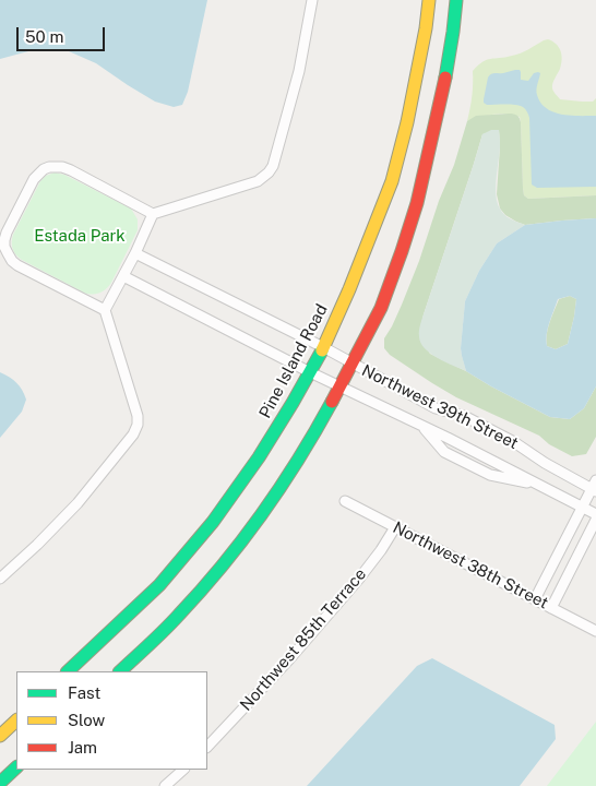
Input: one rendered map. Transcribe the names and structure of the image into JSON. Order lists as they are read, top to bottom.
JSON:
{
  "streets": {
    "main road": ["Pine Island Road"],
    "street": ["Northwest 39th Street", "Northwest 38th Street", "Northwest 85th Terrace"]
  },
  "crossings": [
    ["Pine Island Road", "Northwest 39th Street"],
    ["Northwest 38th Street", "Northwest 85th Terrace"]
  ],
  "parks": ["Estada Park"],
  "legend": ["Fast", "Slow", "Jam"],
  "scale_bar": "50 m"
}
